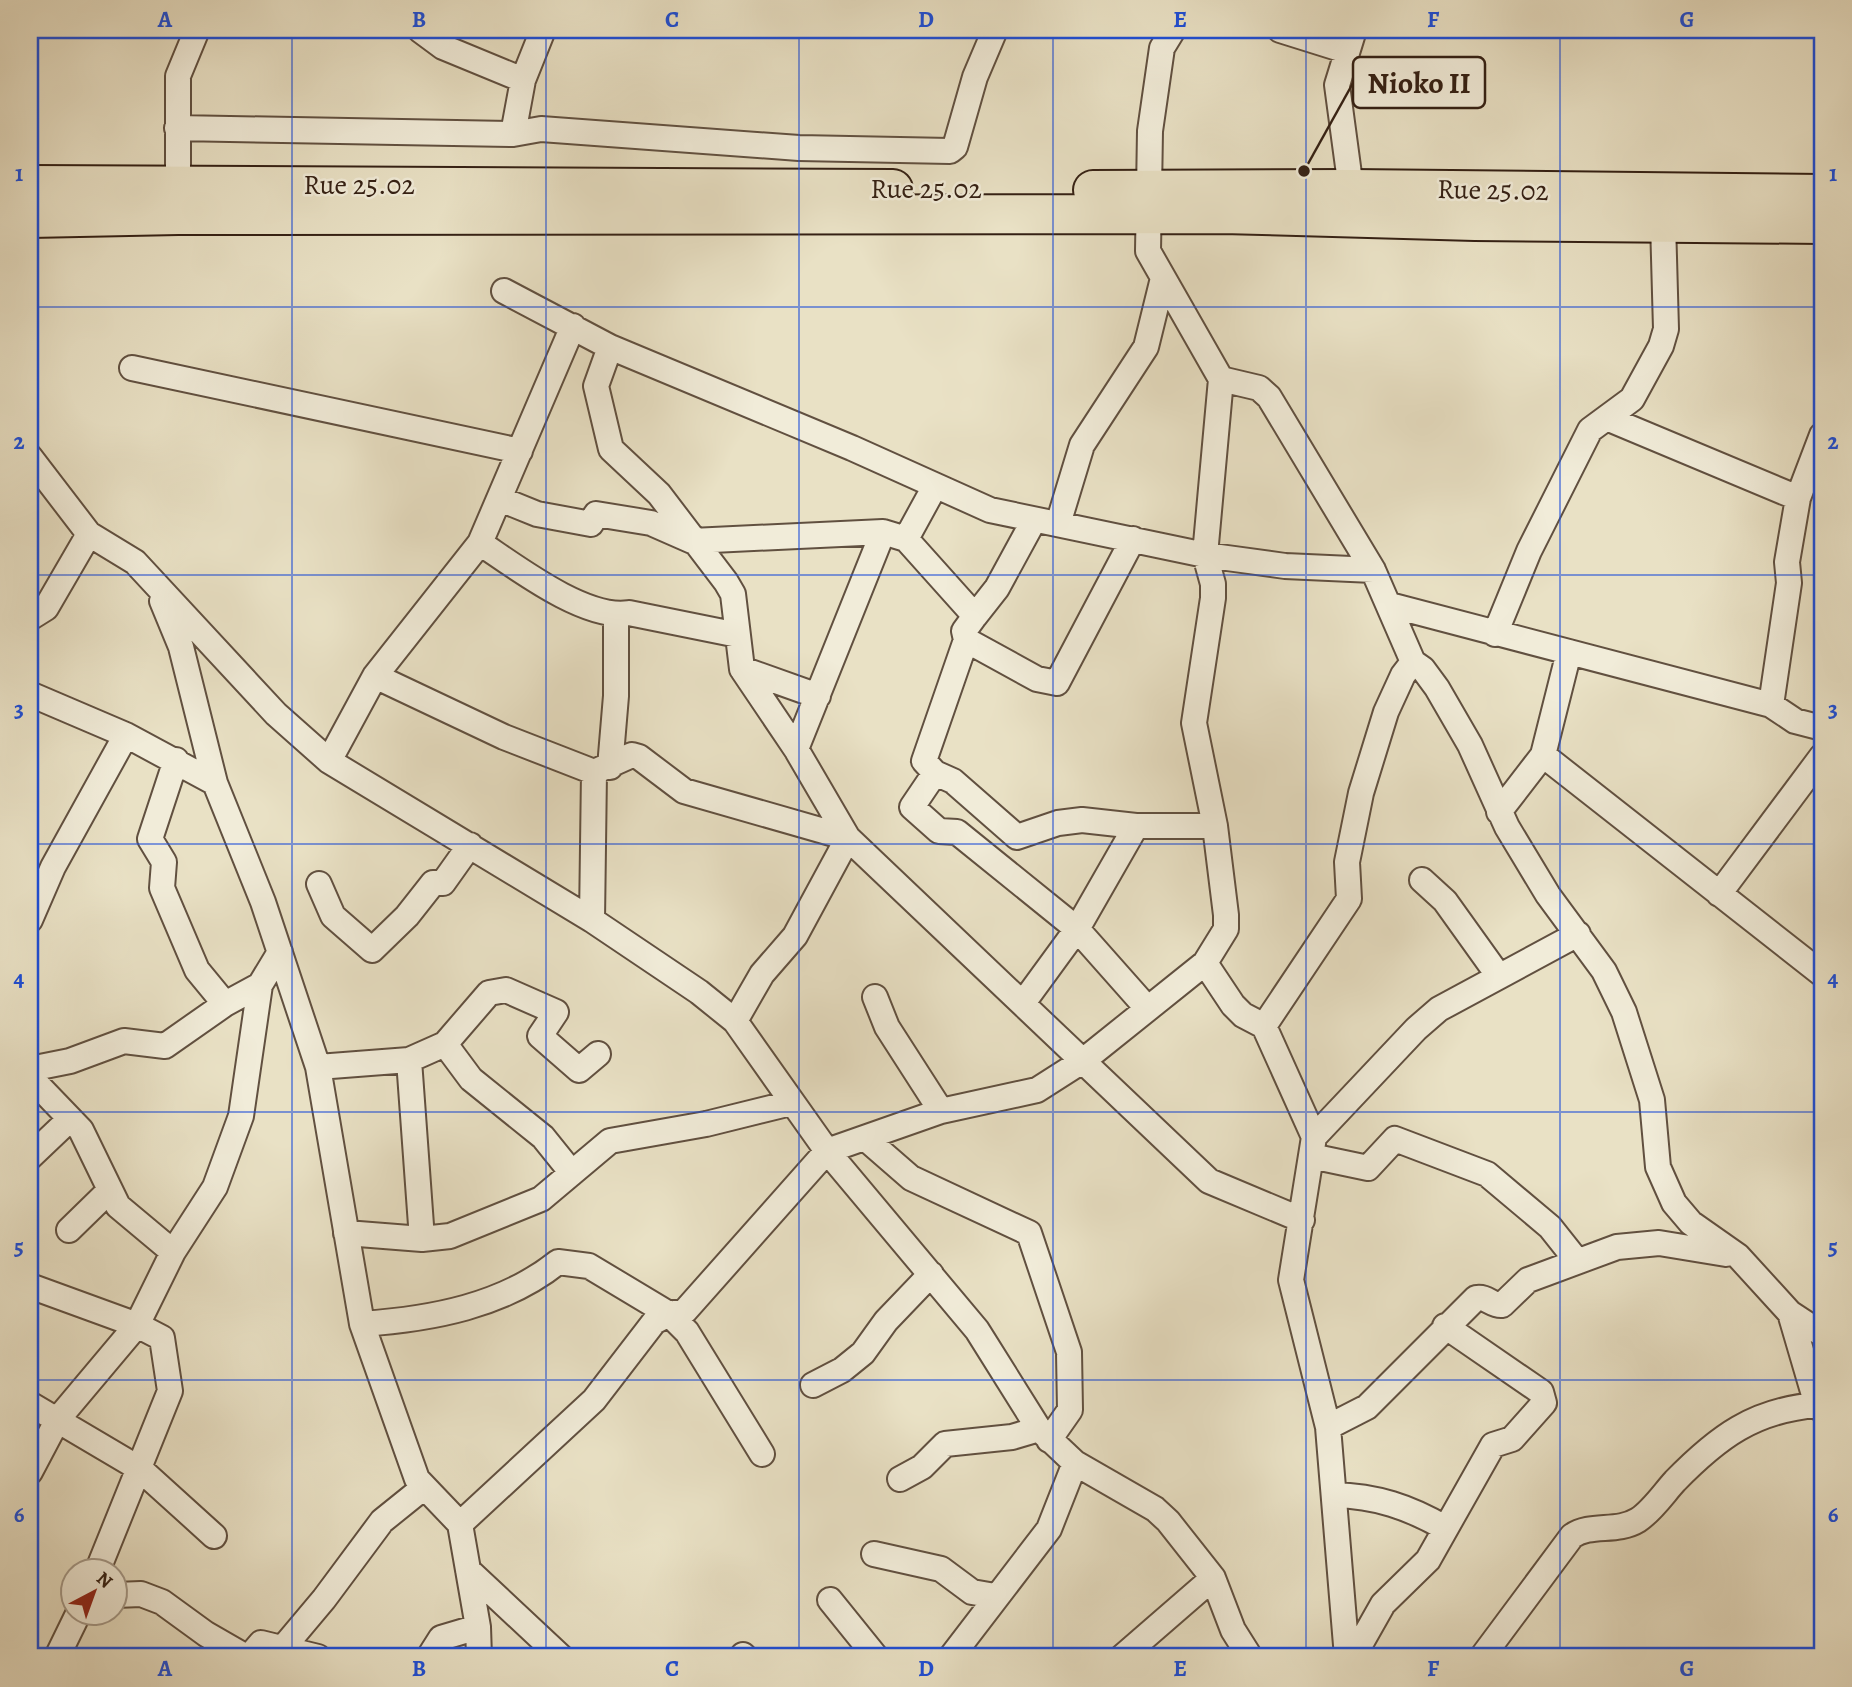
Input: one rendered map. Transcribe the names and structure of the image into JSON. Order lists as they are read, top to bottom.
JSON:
{
  "streets": {
    "main road": ["Rue 25.02"]
  },
  "places": ["Nioko II"],
  "north": "top right",
  "grid": {
    "columns": [
      "A",
      "B",
      "C",
      "D",
      "E",
      "F",
      "G"
    ],
    "rows": [
      "1",
      "2",
      "3",
      "4",
      "5",
      "6"
    ]
  }
}
